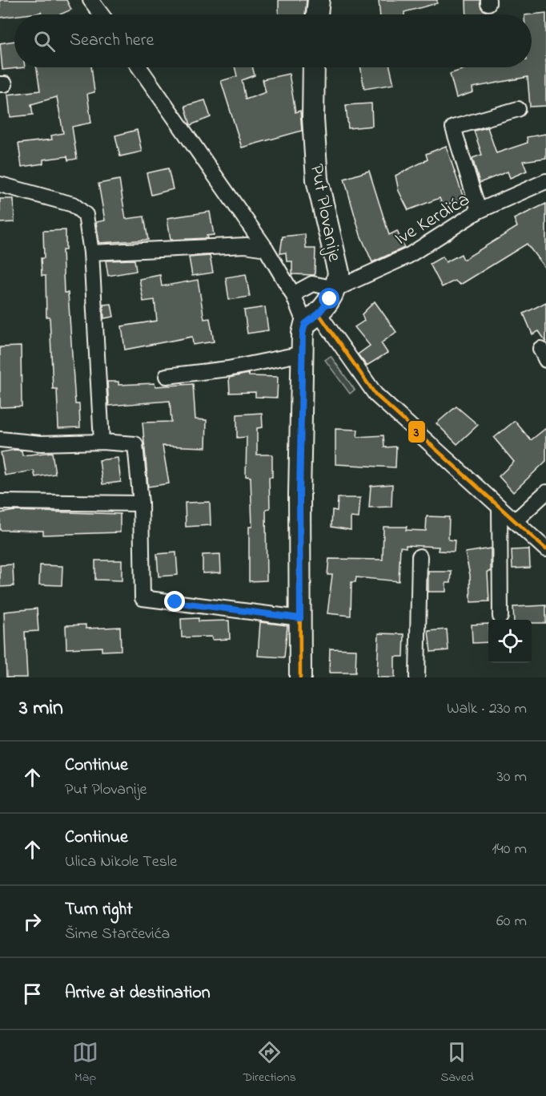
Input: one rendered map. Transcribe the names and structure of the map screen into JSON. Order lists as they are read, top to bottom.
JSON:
{
  "streets": {
    "street": ["Put Plovanije", "Ive Kerdića"]
  },
  "crossings": [
    ["Put Plovanije", "Ive Kerdića"]
  ],
  "lines": ["transit line 3"],
  "page": {
    "search": "Search here",
    "heading": ["3 min", "Walk · 230 m"],
    "list": [
      ["Continue", "Put Plovanije", "30 m"],
      ["Continue", "Ulica Nikole Tesle", "140 m"],
      ["Turn right", "Šime Starčevića", "60 m"],
      "Arrive at destination"
    ],
    "nav": ["Map", "Directions", "Saved"]
  }
}
